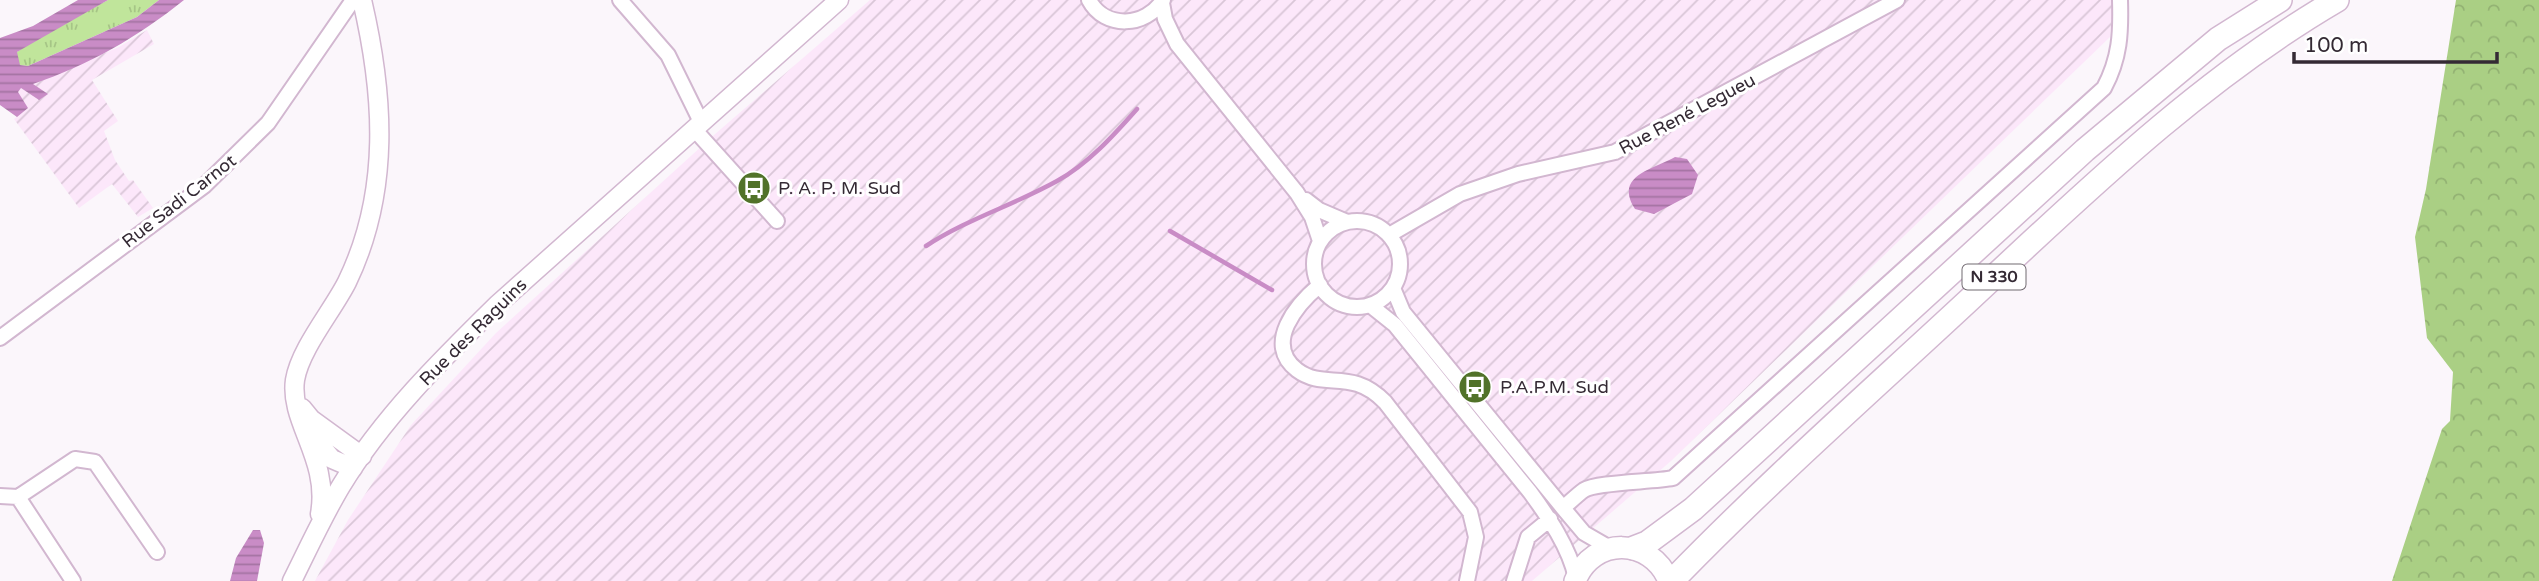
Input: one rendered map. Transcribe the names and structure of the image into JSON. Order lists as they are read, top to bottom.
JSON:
{
  "streets": {
    "highway": ["N 330"],
    "street": ["Rue René Legueu", "Rue Sadi Carnot", "Rue des Raguins"]
  },
  "places": {
    "bus stop": ["P. A. P. M. Sud", "P.A.P.M. Sud"]
  },
  "scale_bar": "100 m"
}
